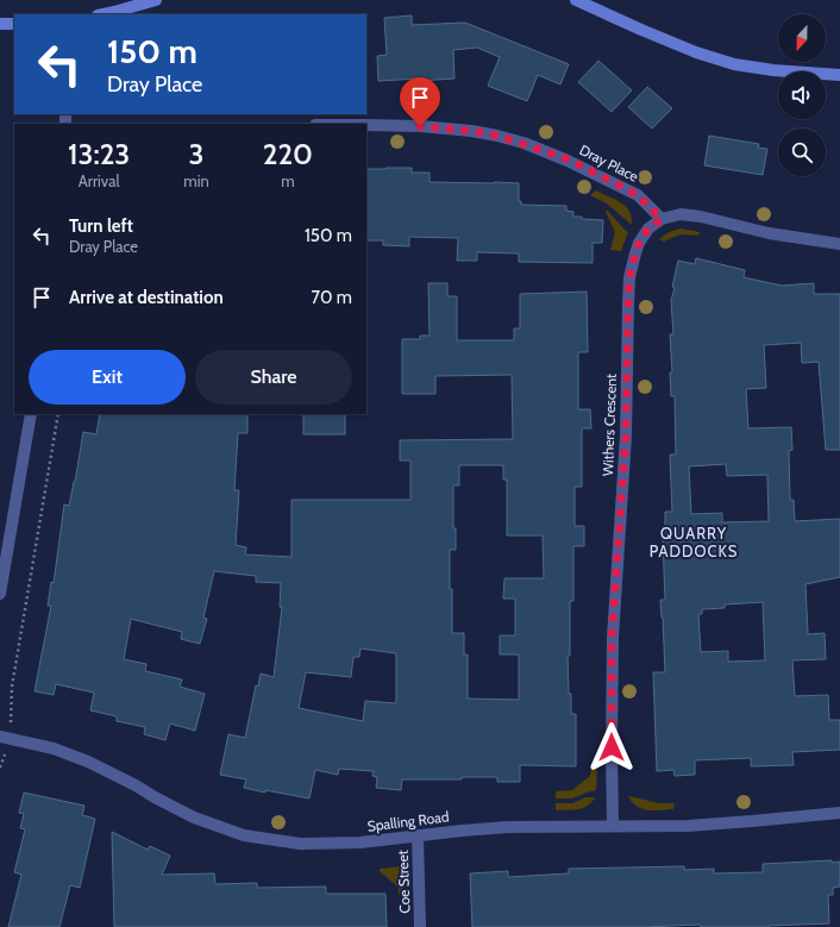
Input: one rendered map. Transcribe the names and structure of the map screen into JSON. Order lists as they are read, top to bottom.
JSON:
{
  "streets": {
    "street": [
      "Dray Place",
      "Withers Crescent",
      "Spalling Road",
      "Coe Street"
    ]
  },
  "crossings": [
    ["Dray Place", "Withers Crescent"],
    ["Withers Crescent", "Spalling Road"],
    ["Spalling Road", "Coe Street"]
  ],
  "districts": ["QUARRY PADDOCKS"],
  "north": "bottom",
  "page": {
    "turn": ["150 m", "Dray Place"],
    "eta": [
      "13:23",
      "Arrival",
      "3",
      "min",
      "220",
      "m"
    ],
    "list": [
      {
        "name": "Turn left",
        "note": "Dray Place",
        "value": "150 m"
      },
      {
        "name": "Arrive at destination",
        "value": "70 m"
      }
    ],
    "buttons": ["Exit", "Share"]
  }
}
